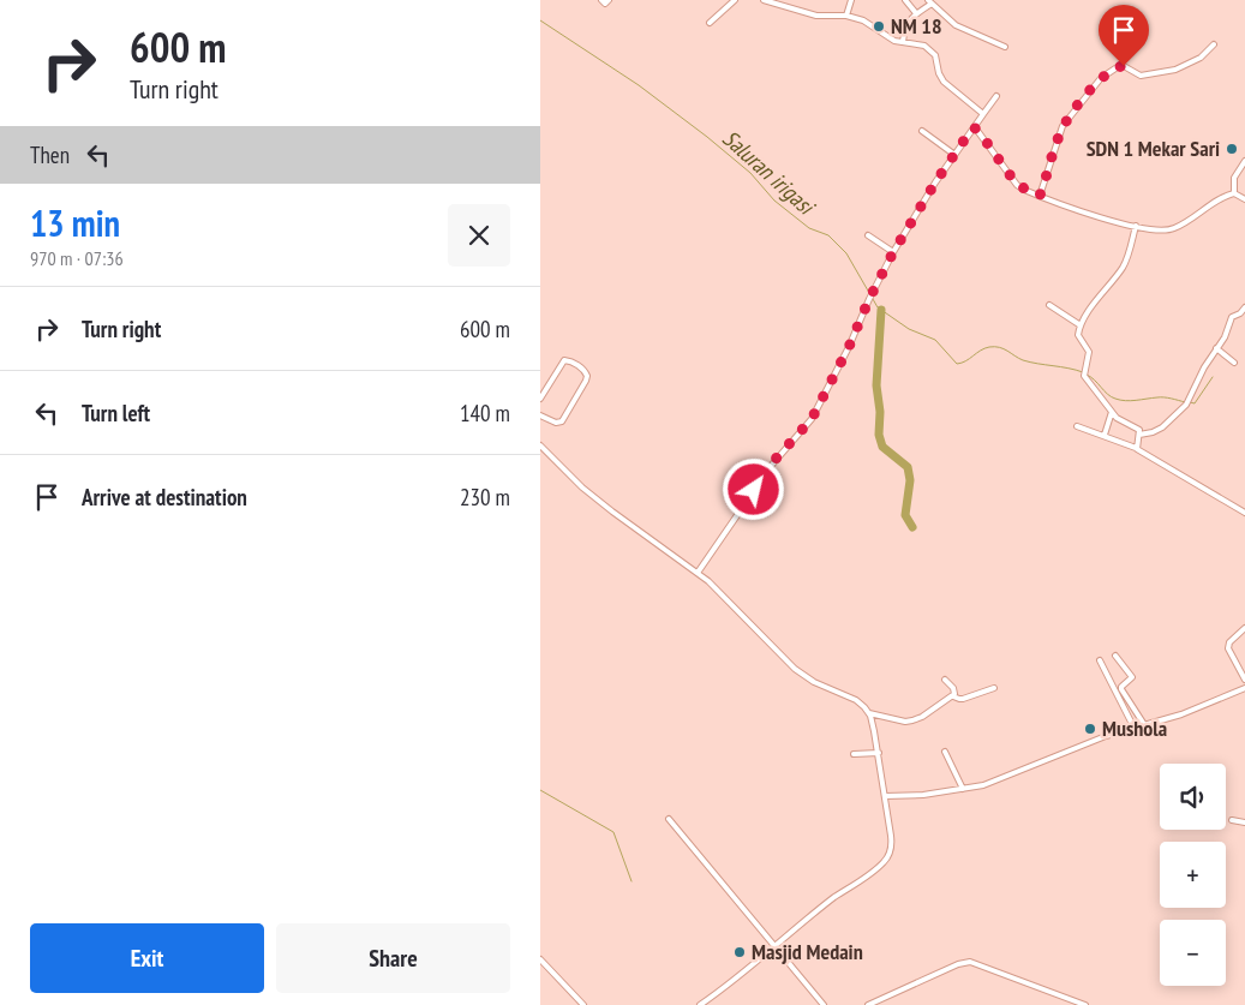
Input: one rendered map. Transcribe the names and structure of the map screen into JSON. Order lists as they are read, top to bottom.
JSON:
{
  "water": ["Saluran irigasi"],
  "places": [
    "NM 18",
    "SDN 1 Mekar Sari",
    "Mushola",
    "Masjid Medain"
  ],
  "page": {
    "turn": ["600 m", "Turn right"],
    "then": "Then",
    "heading": ["13 min", "970 m · 07:36"],
    "list": [
      {
        "name": "Turn right",
        "value": "600 m"
      },
      {
        "name": "Turn left",
        "value": "140 m"
      },
      {
        "name": "Arrive at destination",
        "value": "230 m"
      }
    ],
    "map_buttons": ["+", "−"],
    "buttons": ["Exit", "Share"]
  }
}
